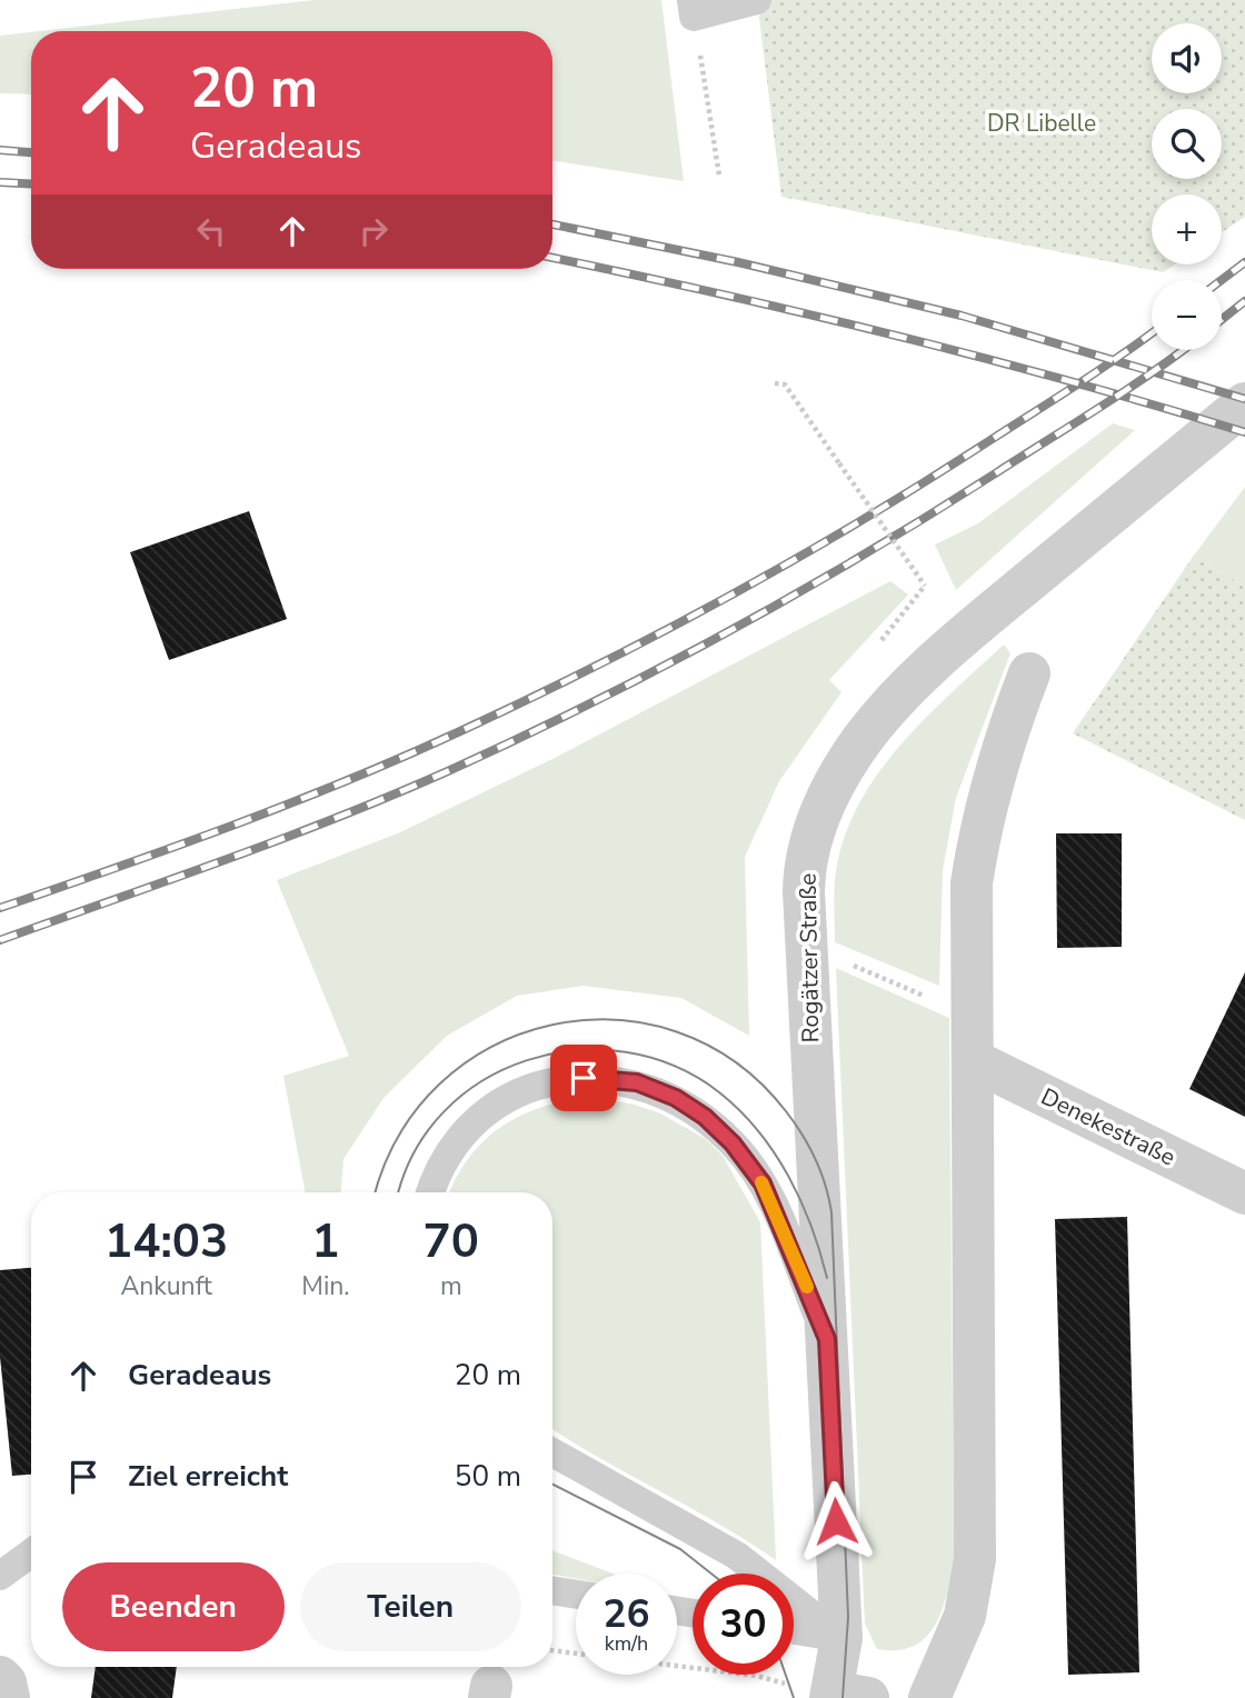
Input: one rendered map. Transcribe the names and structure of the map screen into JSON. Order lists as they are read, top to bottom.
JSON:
{
  "streets": {
    "street": ["Rogätzer Straße", "Denekestraße"]
  },
  "parks": ["DR Libelle"],
  "page": {
    "map_buttons": ["+", "−"],
    "turn": ["20 m", "Geradeaus"],
    "eta": [
      "14:03",
      "Ankunft",
      "1",
      "Min.",
      "70",
      "m"
    ],
    "list": [
      {
        "name": "Geradeaus",
        "value": "20 m"
      },
      {
        "name": "Ziel erreicht",
        "value": "50 m"
      }
    ],
    "buttons": ["Beenden", "Teilen"],
    "speed": "26 km/h",
    "limit": "30"
  }
}
